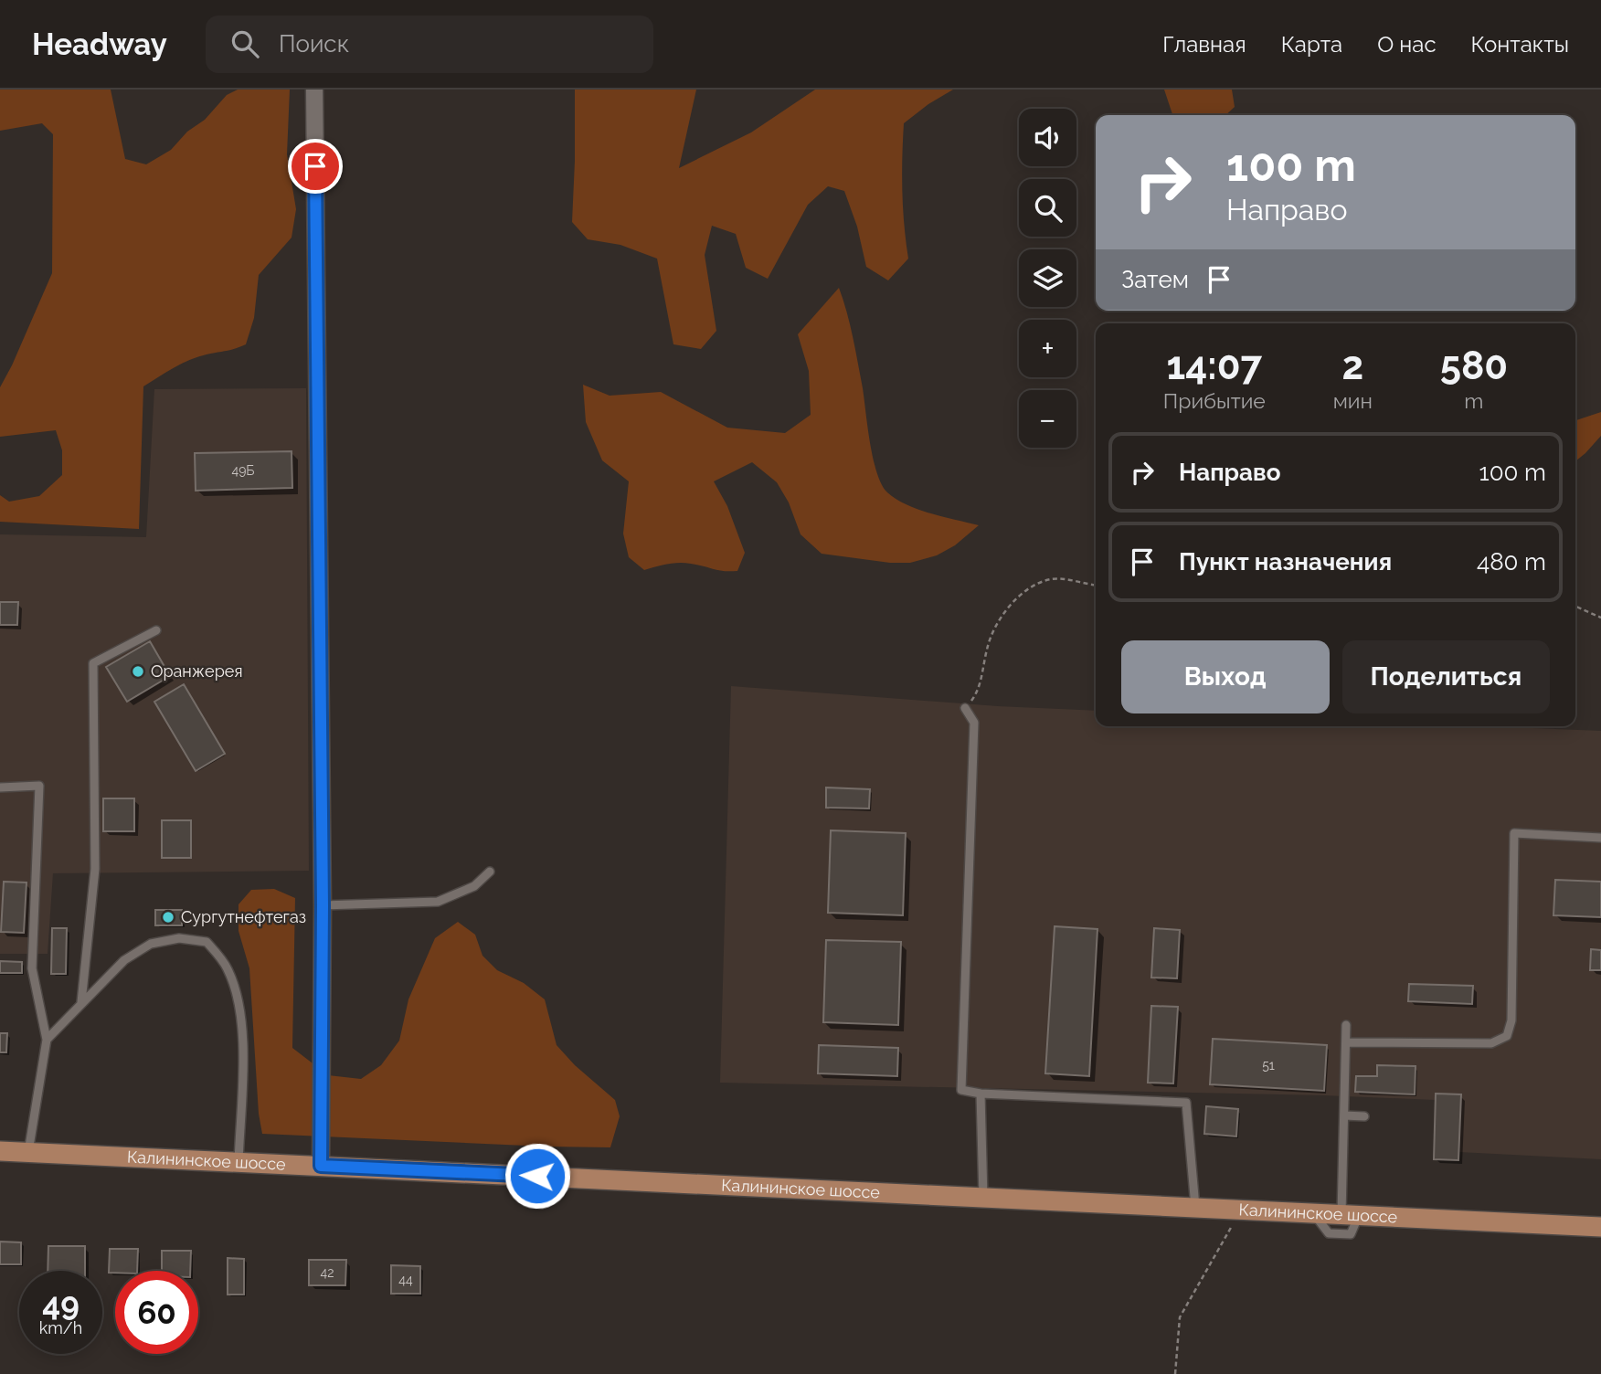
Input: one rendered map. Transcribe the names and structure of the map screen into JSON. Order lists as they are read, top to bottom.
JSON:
{
  "streets": {
    "main road": ["Калининское шоссе"]
  },
  "places": ["Оранжерея", "Сургутнефтегаз"],
  "house_numbers": [
    "49Б",
    "51",
    "42",
    "44"
  ],
  "page": {
    "header": "Headway",
    "search": "Поиск",
    "nav": [
      "Главная",
      "Карта",
      "О нас",
      "Контакты"
    ],
    "map_buttons": ["+", "−"],
    "turn": ["100 m", "Направо"],
    "then": "Затем",
    "eta": [
      "14:07",
      "Прибытие",
      "2",
      "мин",
      "580",
      "m"
    ],
    "list": [
      {
        "name": "Направо",
        "value": "100 m"
      },
      {
        "name": "Пункт назначения",
        "value": "480 m"
      }
    ],
    "buttons": ["Выход", "Поделиться"],
    "speed": "49 km/h",
    "limit": "60"
  }
}
